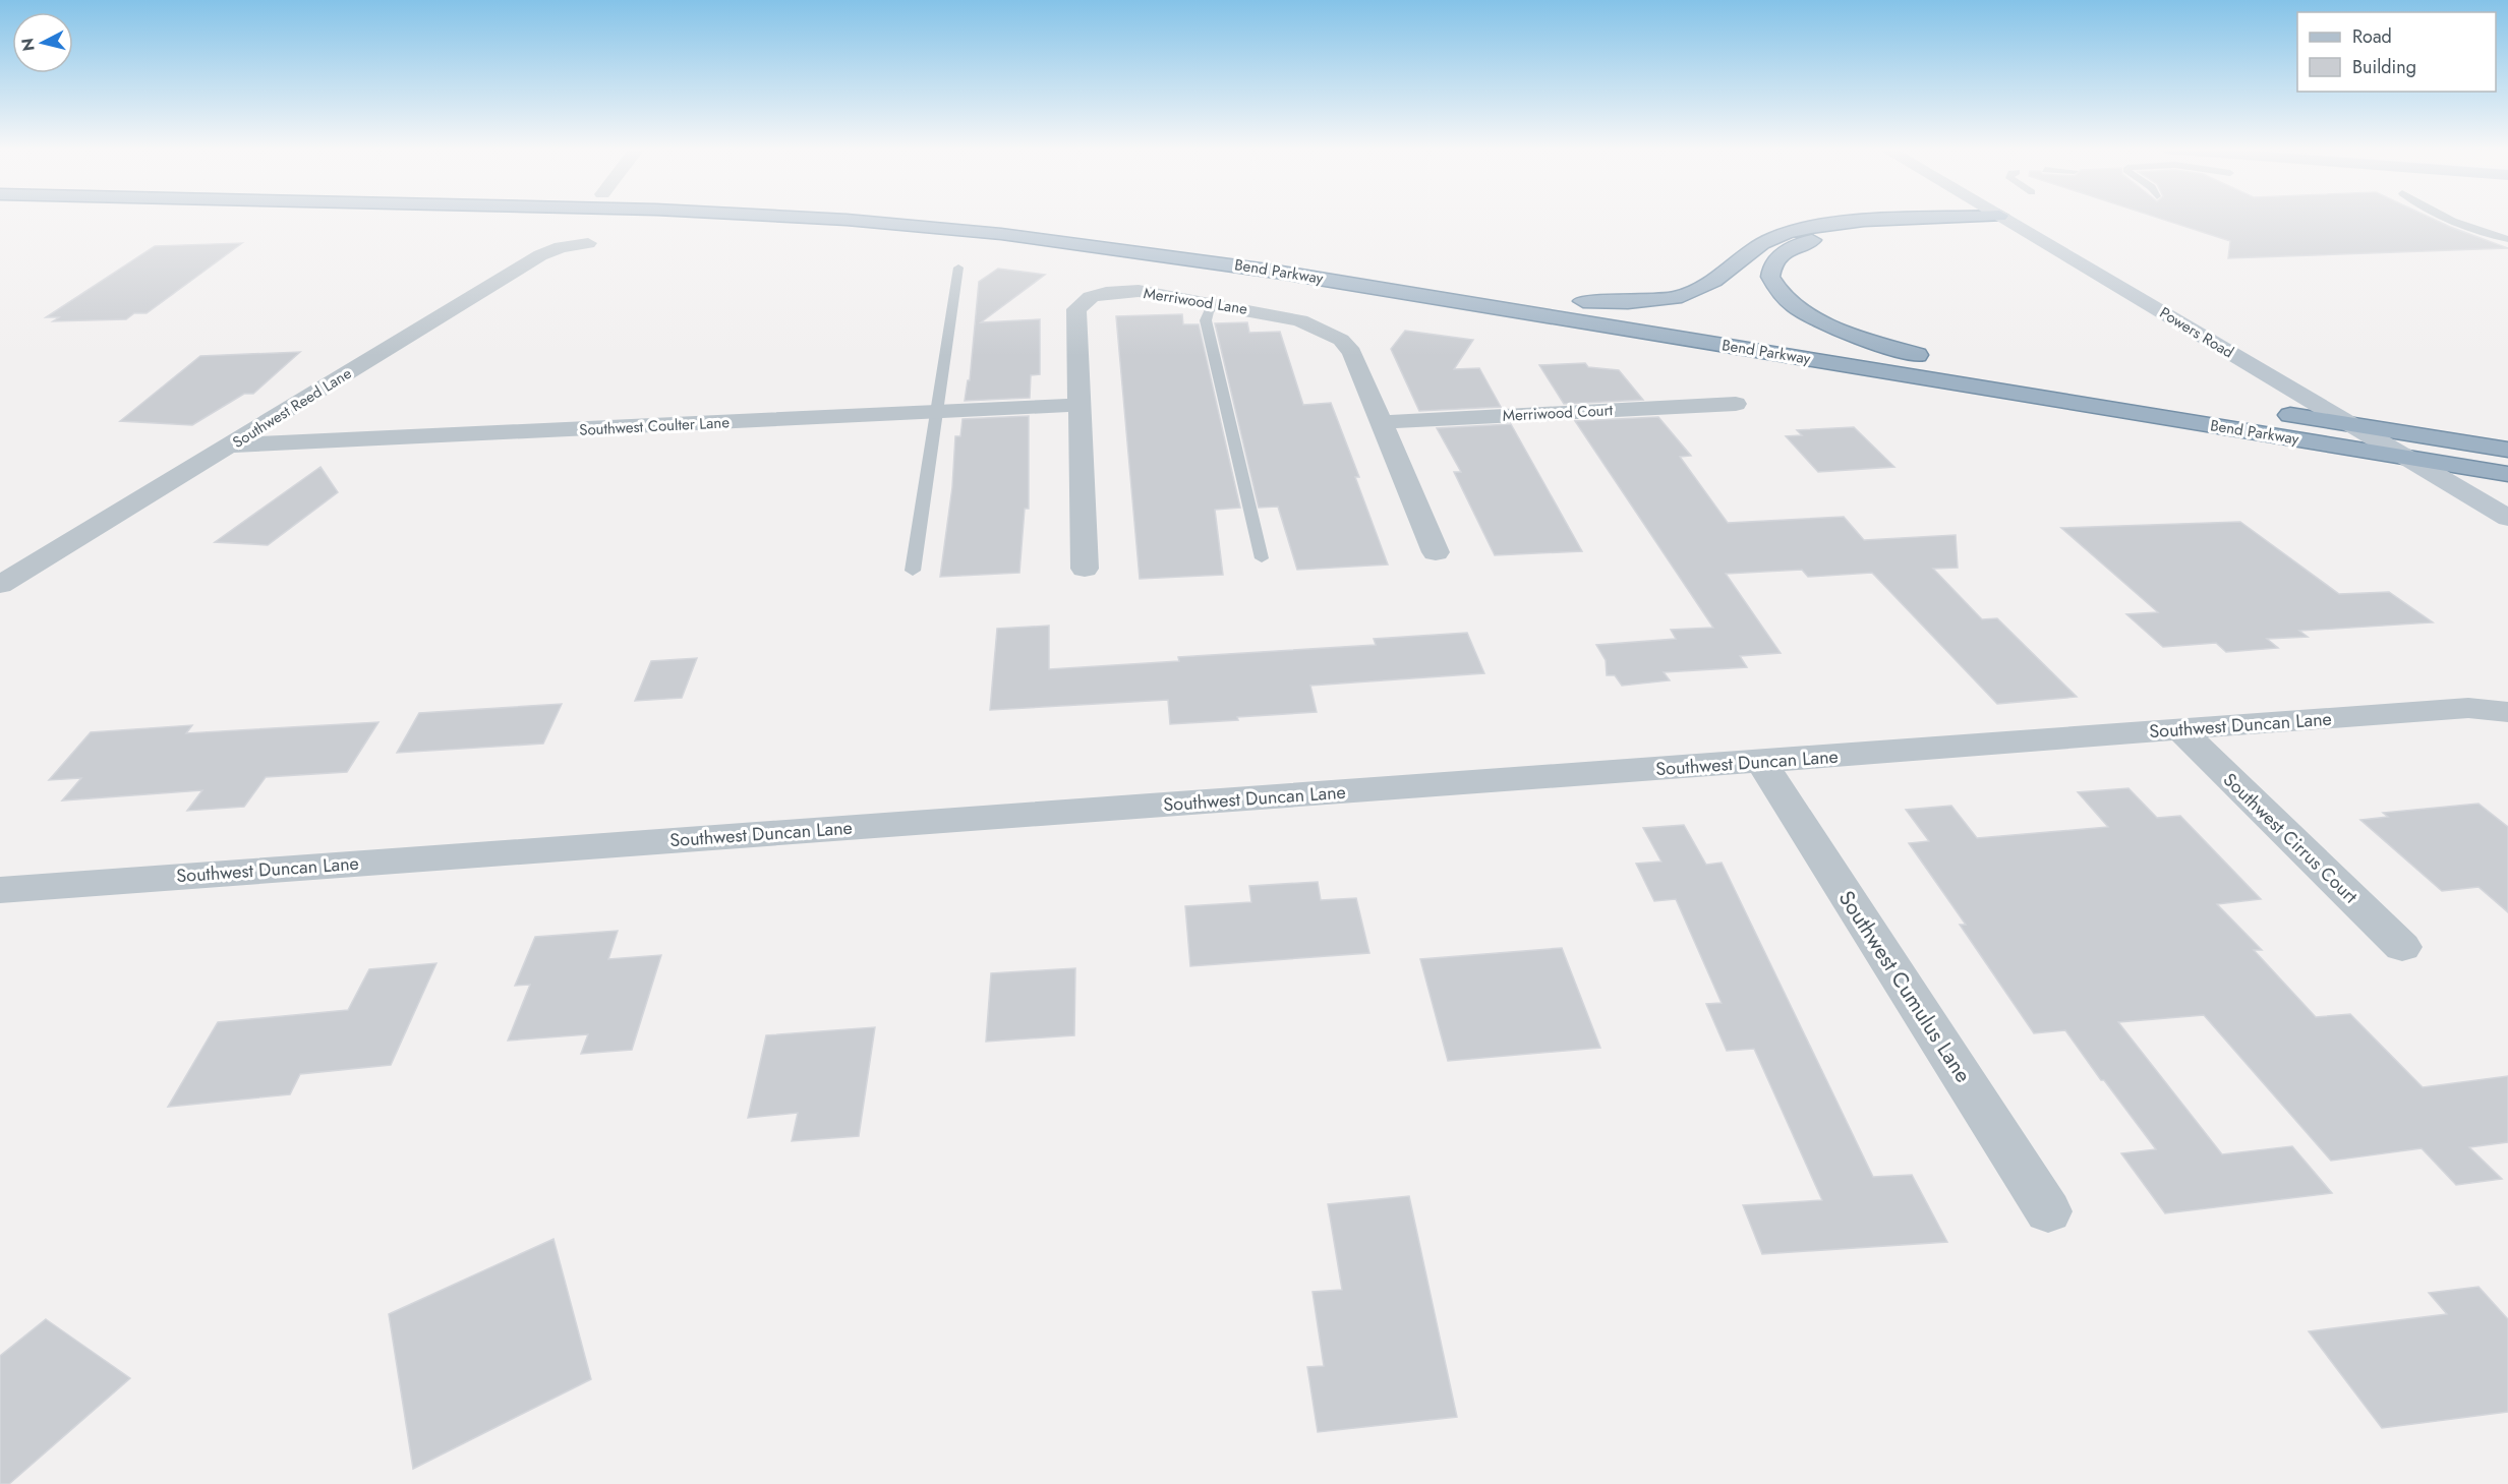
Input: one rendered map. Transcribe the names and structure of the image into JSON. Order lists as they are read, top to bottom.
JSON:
{
  "streets": {
    "highway": ["Bend Parkway"],
    "main road": ["Powers Road"],
    "street": [
      "Merriwood Lane",
      "Southwest Reed Lane",
      "Merriwood Court",
      "Southwest Coulter Lane",
      "Southwest Duncan Lane",
      "Southwest Cirrus Court",
      "Southwest Cumulus Lane"
    ]
  },
  "crossings": [
    ["Bend Parkway", "Powers Road"],
    ["Merriwood Lane", "Merriwood Court"],
    ["Merriwood Lane", "Southwest Coulter Lane"],
    ["Southwest Reed Lane", "Southwest Coulter Lane"],
    ["Southwest Duncan Lane", "Southwest Cirrus Court"],
    ["Southwest Duncan Lane", "Southwest Cumulus Lane"]
  ],
  "legend": ["Road", "Building"],
  "north": "left"
}
